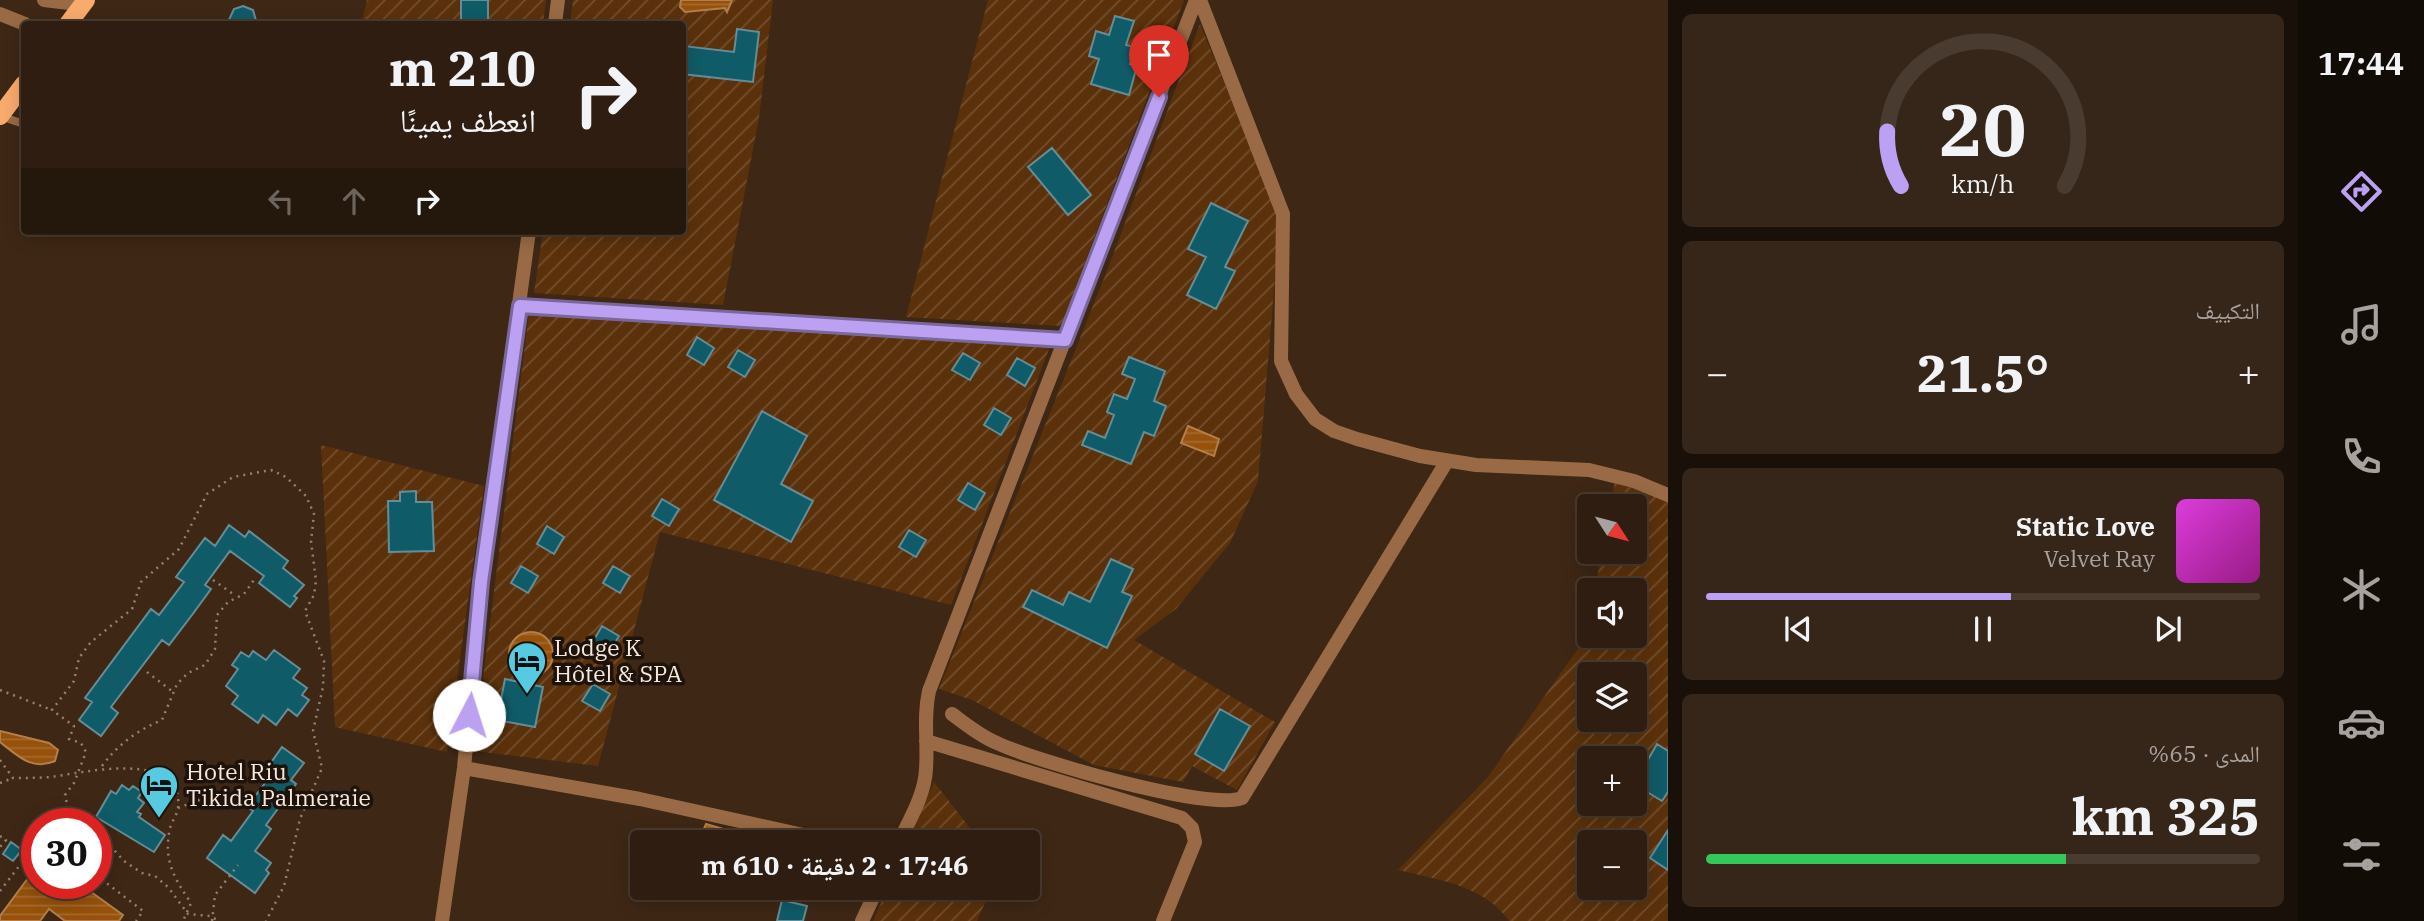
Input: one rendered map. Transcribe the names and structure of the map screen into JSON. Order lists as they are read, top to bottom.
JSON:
{
  "places": {
    "hotel": ["Lodge K Hôtel & SPA", "Hotel Riu Tikida Palmeraie"]
  },
  "north": "bottom right",
  "page": {
    "tabs": "17:44",
    "turn": ["210 m", "انعطف يمينًا"],
    "tile": [
      "التكييف",
      ["المدى · 65%", "325 km"]
    ],
    "heat": ["−", "21.5°", "+"],
    "map_buttons": ["+", "−"],
    "song": ["Static Love", "Velvet Ray"],
    "limit": "30",
    "trip": "17:46 · 2 دقيقة · 610 m",
    "gauge": ["20", "km/h"]
  }
}
